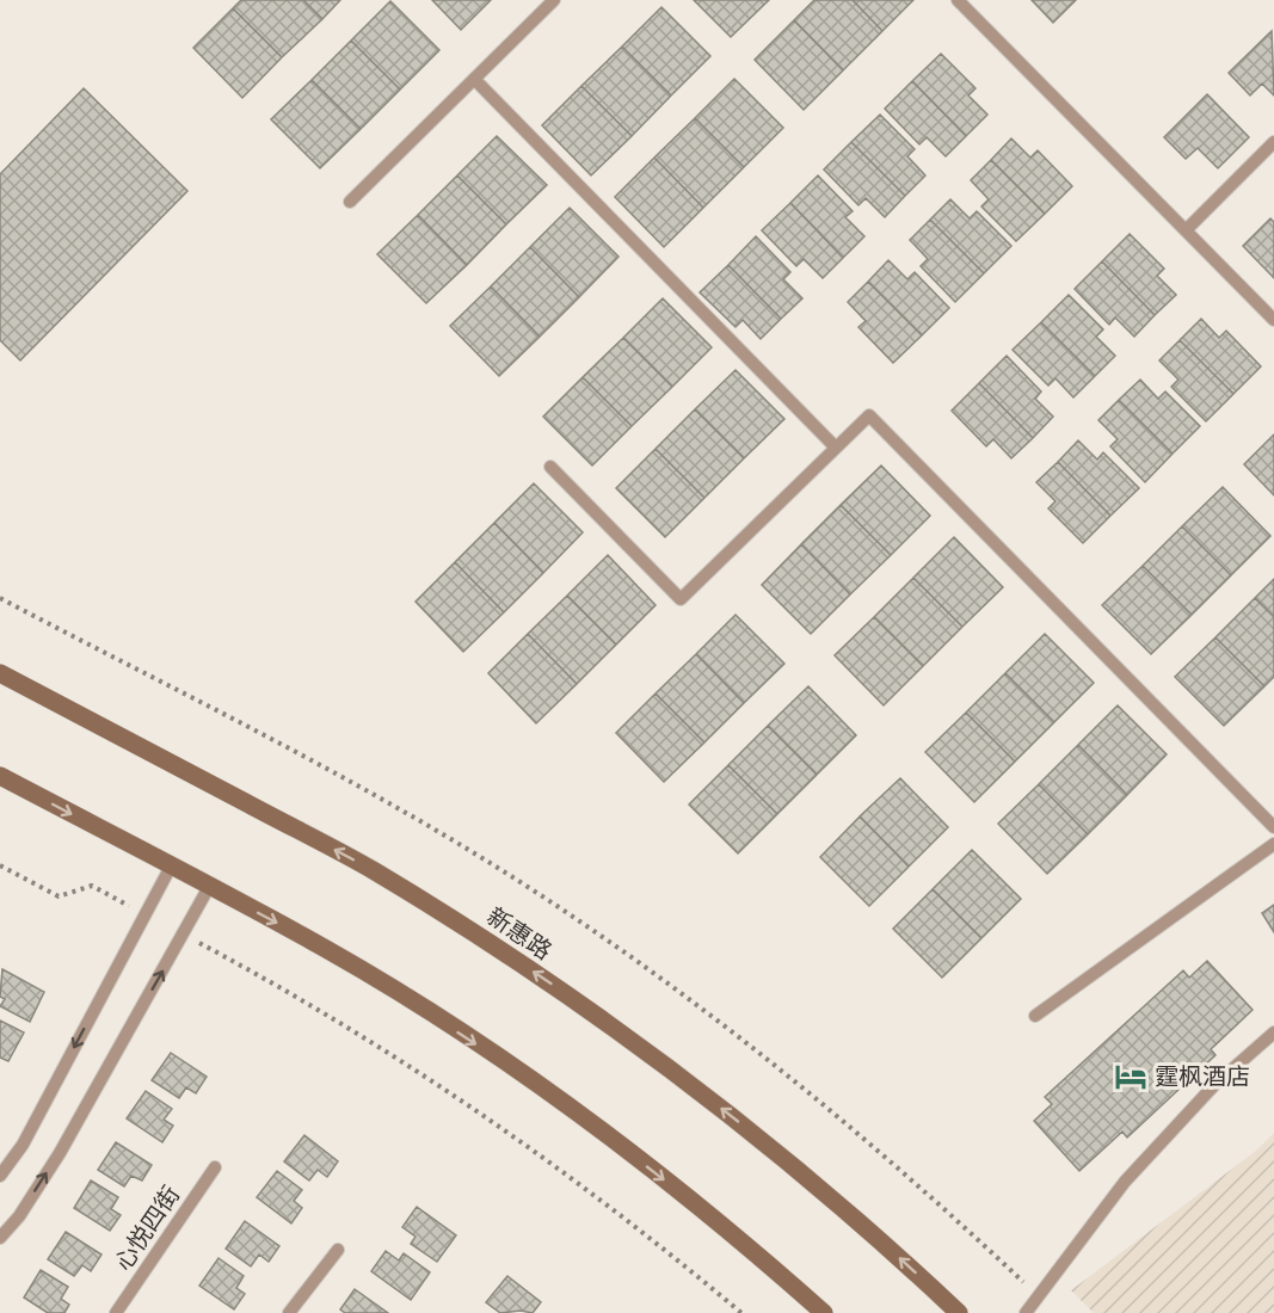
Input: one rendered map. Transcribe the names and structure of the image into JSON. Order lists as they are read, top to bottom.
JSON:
{
  "streets": {
    "main road": ["新惠路"],
    "lane": ["心悦四街"]
  },
  "places": {
    "hotel": ["霆枫酒店"]
  }
}
